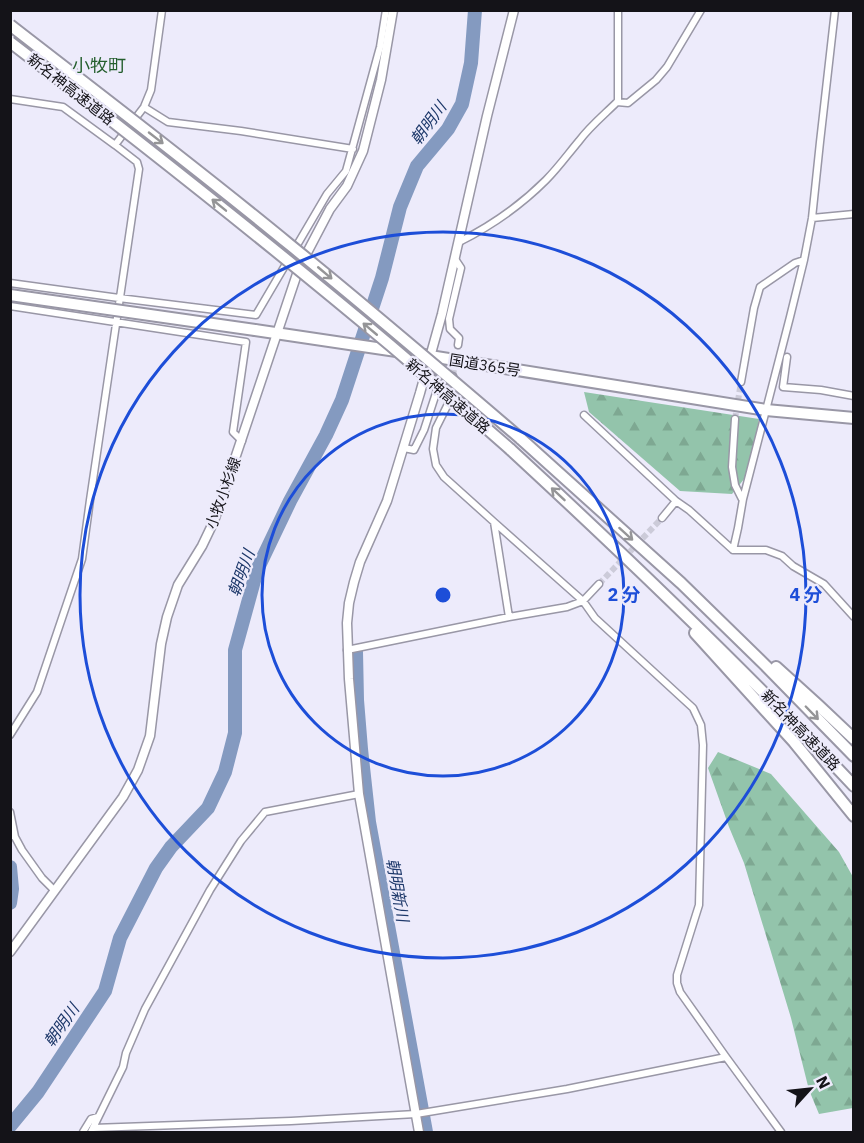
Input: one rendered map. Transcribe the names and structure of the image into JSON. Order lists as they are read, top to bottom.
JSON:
{
  "streets": {
    "highway": ["新名神高速道路", "国道365号"],
    "street": ["小牧小杉線"]
  },
  "crossings": [
    ["国道365号", "小牧小杉線"]
  ],
  "districts": ["小牧町"],
  "water": ["朝明川", "朝明新川"],
  "north": "top right",
  "rings": ["2 分", "4 分"]
}
